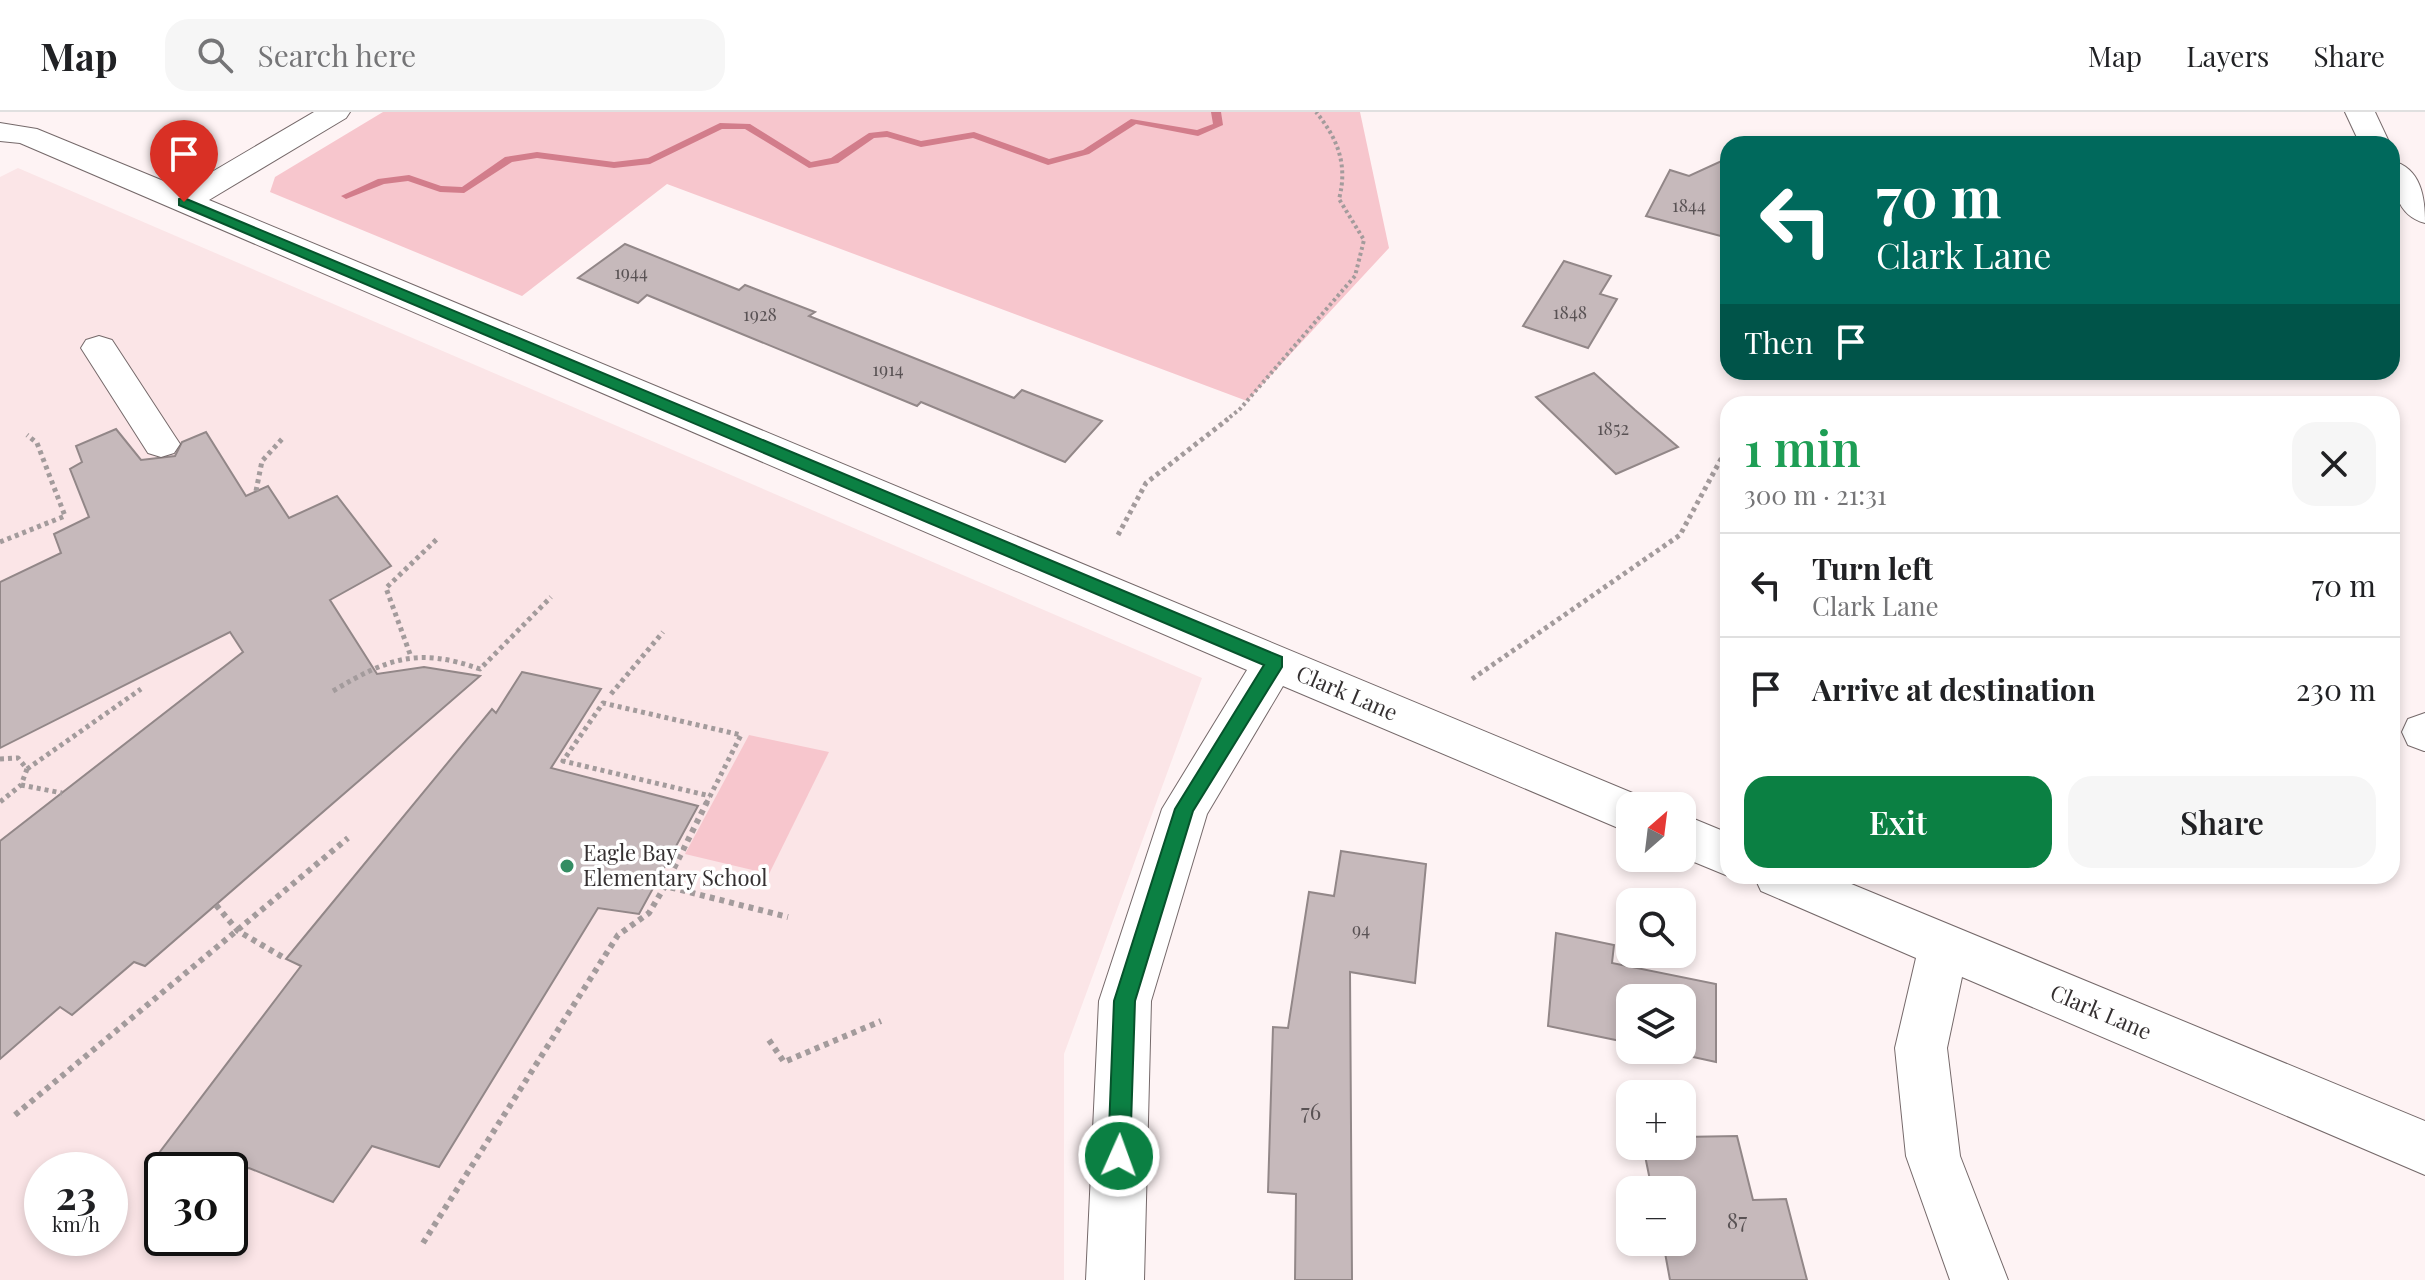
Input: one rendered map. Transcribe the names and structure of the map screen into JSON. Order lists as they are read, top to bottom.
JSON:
{
  "streets": {
    "street": ["Clark Lane"]
  },
  "places": ["Eagle Bay Elementary School"],
  "house_numbers": [
    "1844",
    "1944",
    "1848",
    "1928",
    "1914",
    "1852",
    "94",
    "76",
    "87"
  ],
  "north": "top right",
  "page": {
    "header": "Map",
    "search": "Search here",
    "nav": ["Map", "Layers", "Share"],
    "turn": ["70 m", "Clark Lane"],
    "then": "Then",
    "heading": ["1 min", "300 m · 21:31"],
    "list": [
      {
        "name": "Turn left",
        "note": "Clark Lane",
        "value": "70 m"
      },
      {
        "name": "Arrive at destination",
        "value": "230 m"
      }
    ],
    "buttons": ["Exit", "Share"],
    "map_buttons": ["+", "−"],
    "speed": "23 km/h",
    "limit": "30"
  }
}
